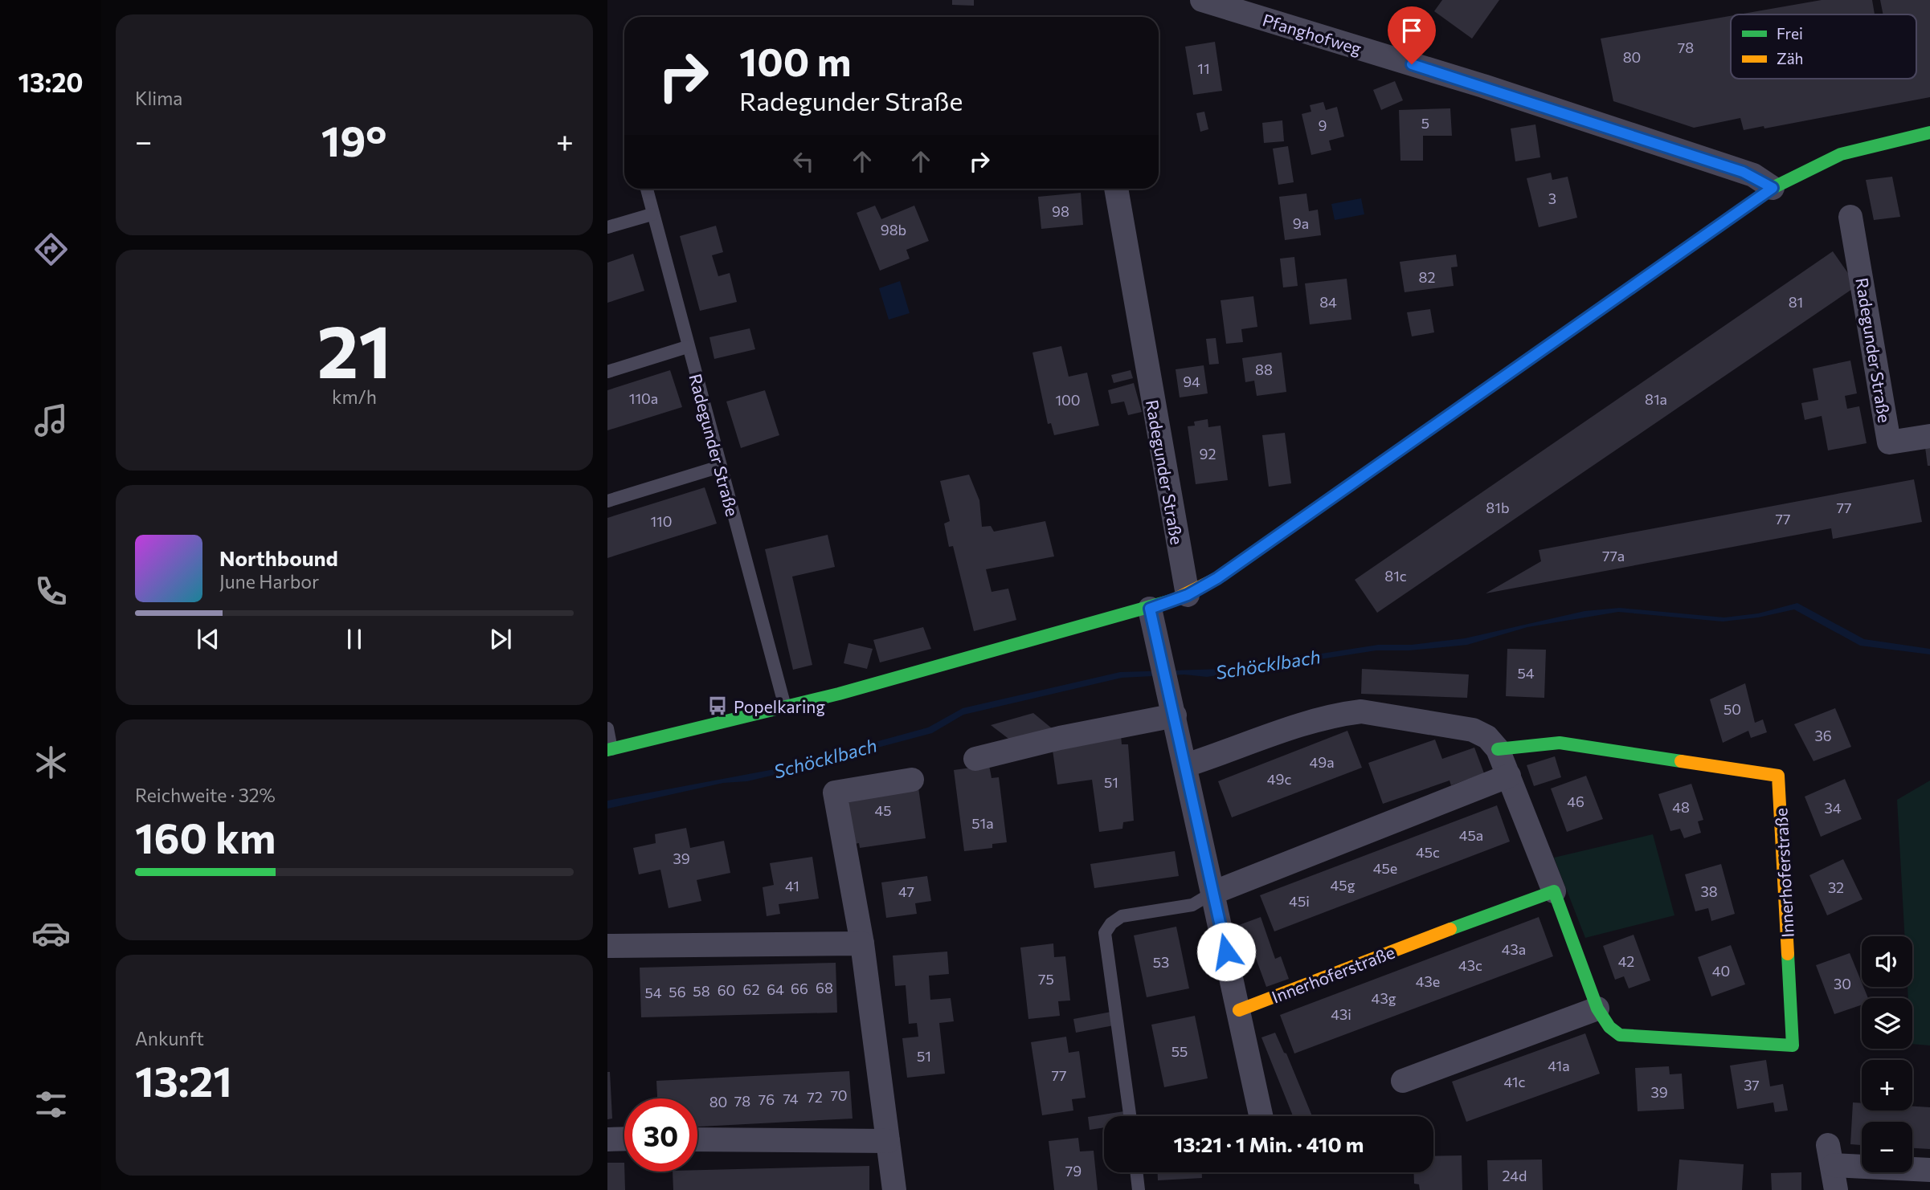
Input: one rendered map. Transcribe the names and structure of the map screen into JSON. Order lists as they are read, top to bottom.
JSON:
{
  "streets": {
    "main road": ["Innerhoferstraße"],
    "street": ["Pfanghofweg", "Radegunder Straße"]
  },
  "water": ["Schöcklbach"],
  "places": {
    "bus stop": ["Popelkaring"]
  },
  "house_numbers": [
    "78",
    "80",
    "11",
    "5",
    "9",
    "3",
    "98",
    "9a",
    "98b",
    "82",
    "84",
    "81",
    "88",
    "94",
    "110a",
    "81a",
    "100",
    "92",
    "81b",
    "77",
    "77",
    "110",
    "77a",
    "81c",
    "54",
    "50",
    "36",
    "49a",
    "49c",
    "51",
    "46",
    "48",
    "34",
    "45",
    "51a",
    "45a",
    "45c",
    "39",
    "45e",
    "45g",
    "41",
    "32",
    "47",
    "38",
    "45i",
    "43a",
    "42",
    "53",
    "43c",
    "40",
    "75",
    "43e",
    "30",
    "68",
    "66",
    "62",
    "64",
    "60",
    "58",
    "56",
    "54",
    "43g",
    "43i",
    "55",
    "51",
    "41a",
    "77",
    "41c",
    "37",
    "39",
    "70",
    "72",
    "74",
    "76",
    "78",
    "80",
    "79",
    "24d"
  ],
  "legend": ["Frei", "Zäh"],
  "page": {
    "tabs": "13:20",
    "tile": [
      "Klima",
      ["21", "km/h"],
      ["Reichweite · 32%", "160 km"],
      ["Ankunft", "13:21"]
    ],
    "turn": ["100 m", "Radegunder Straße"],
    "heat": ["−", "19°", "+"],
    "song": ["Northbound", "June Harbor"],
    "map_buttons": ["+", "−"],
    "limit": "30",
    "trip": "13:21 · 1 Min. · 410 m"
  }
}
